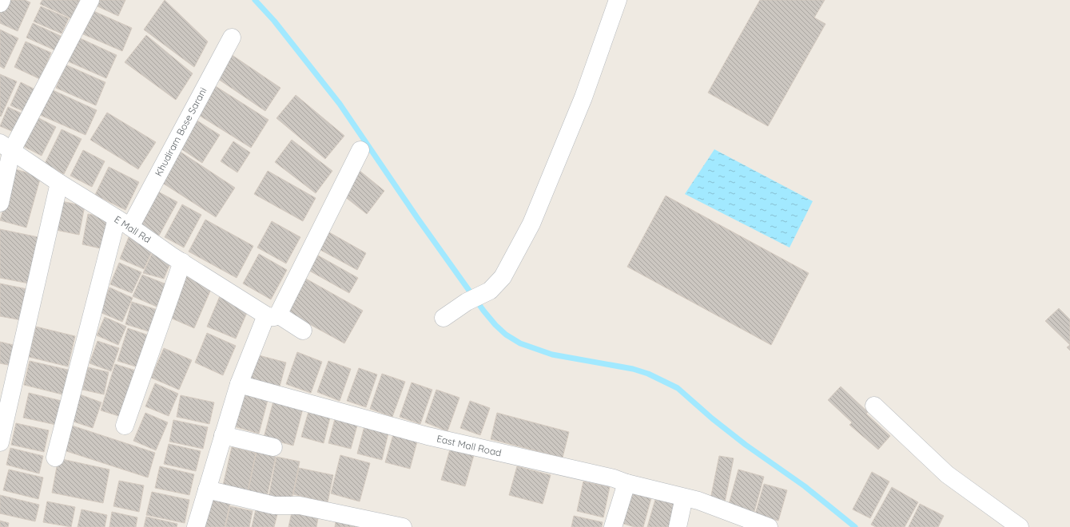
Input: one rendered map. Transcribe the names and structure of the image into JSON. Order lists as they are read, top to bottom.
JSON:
{
  "streets": {
    "street": ["Khudiram Bose Sarani", "E Mall Rd", "East Mall Road"]
  },
  "crossings": [
    ["Khudiram Bose Sarani", "E Mall Rd"]
  ]
}
